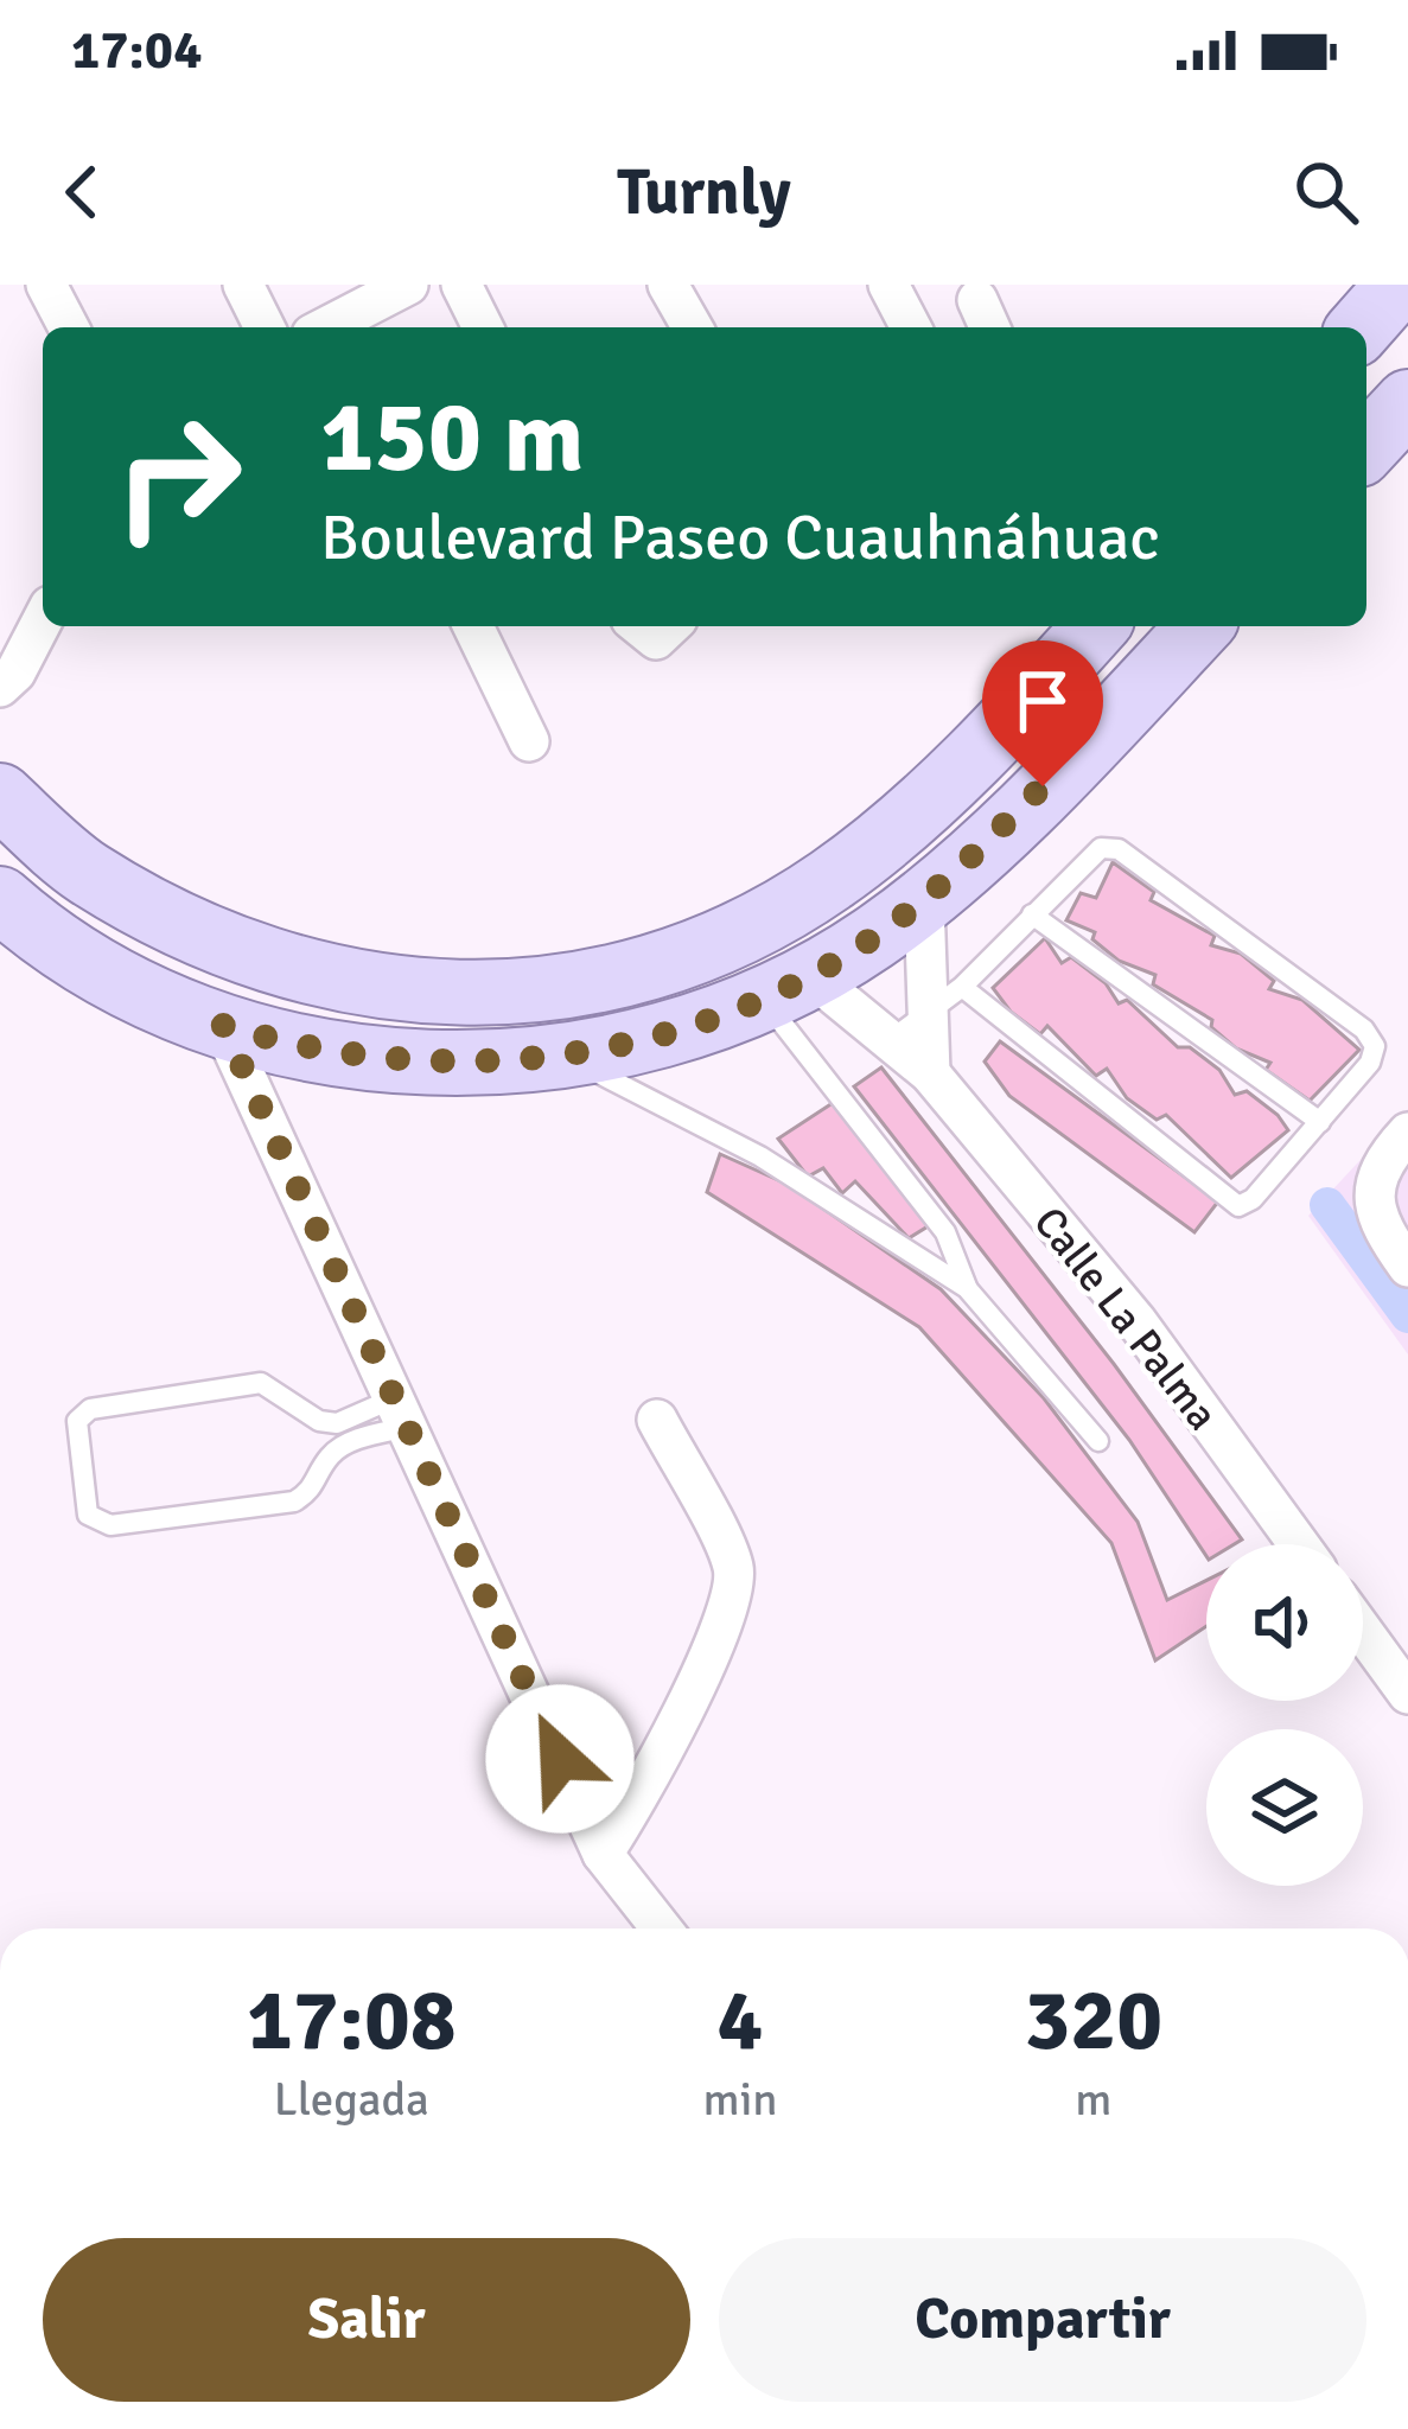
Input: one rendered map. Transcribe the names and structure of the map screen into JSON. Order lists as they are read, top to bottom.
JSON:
{
  "streets": {
    "street": ["Calle La Palma"]
  },
  "page": {
    "status": "17:04",
    "header": "Turnly",
    "turn": ["150 m", "Boulevard Paseo Cuauhnáhuac"],
    "eta": [
      "17:08",
      "Llegada",
      "4",
      "min",
      "320",
      "m"
    ],
    "buttons": ["Salir", "Compartir"]
  }
}
